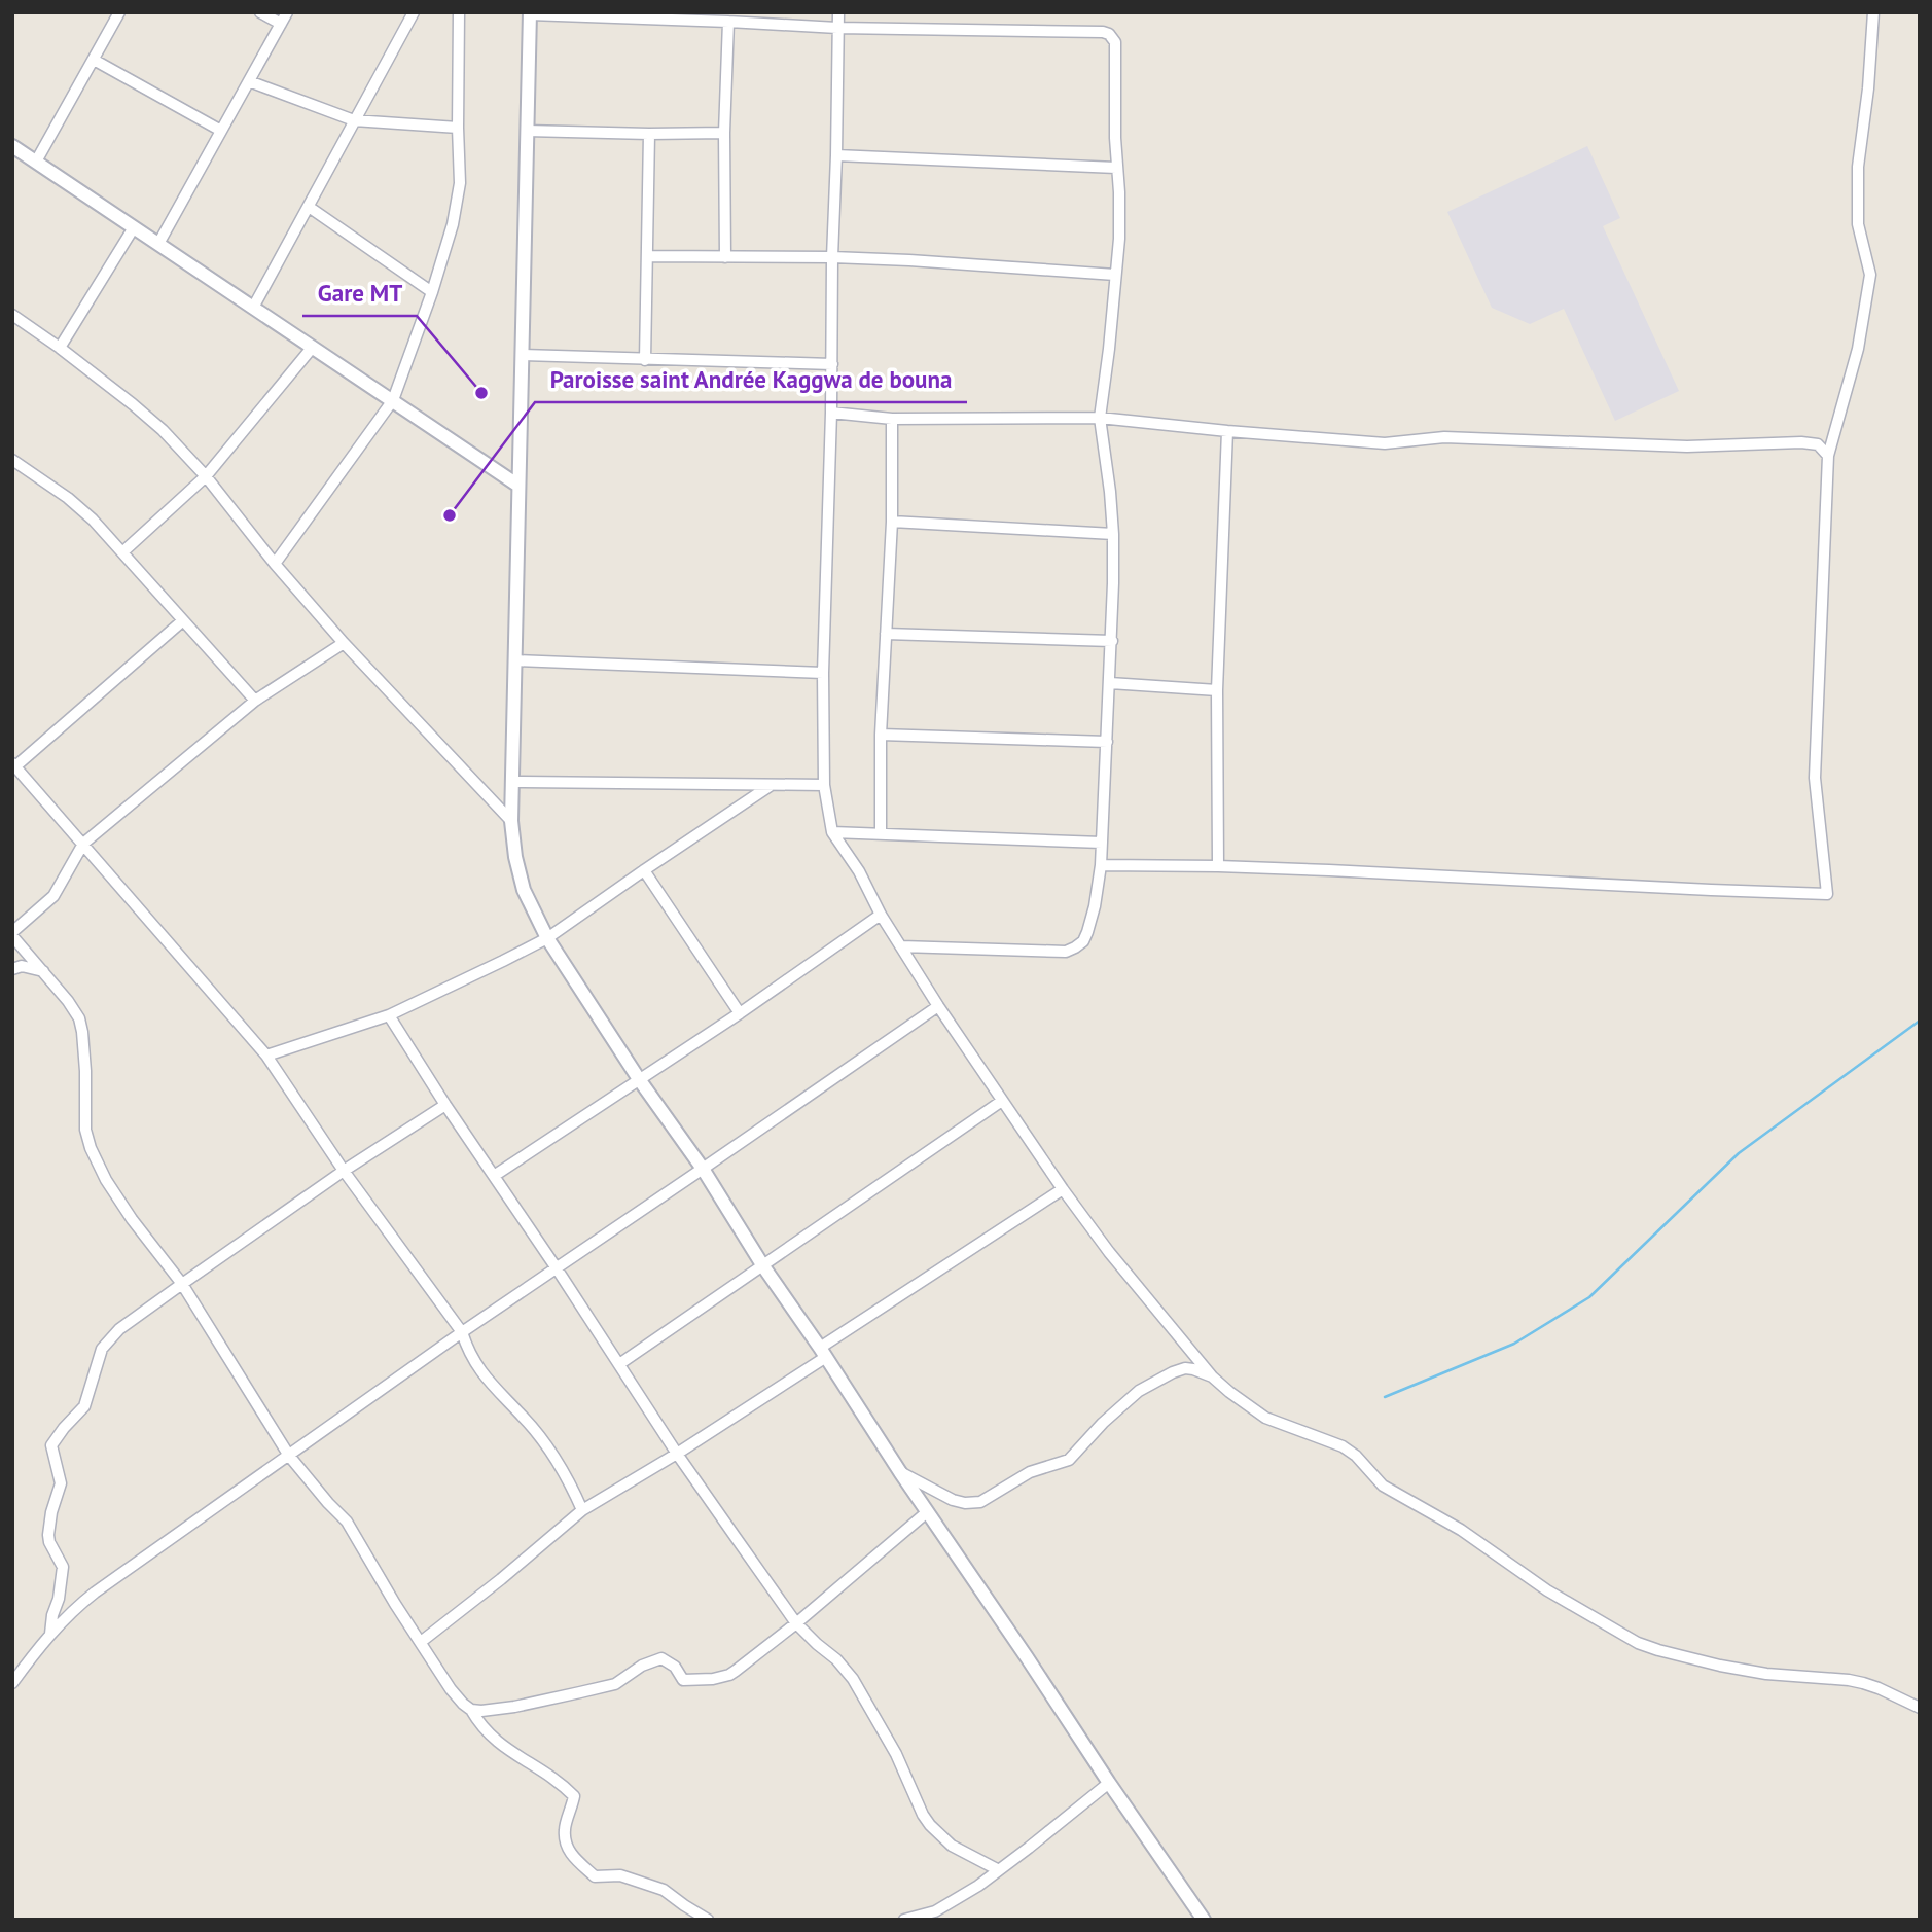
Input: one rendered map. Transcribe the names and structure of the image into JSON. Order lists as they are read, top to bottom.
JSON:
{
  "places": ["Gare MT", "Paroisse saint Andrée Kaggwa de bouna"]
}
